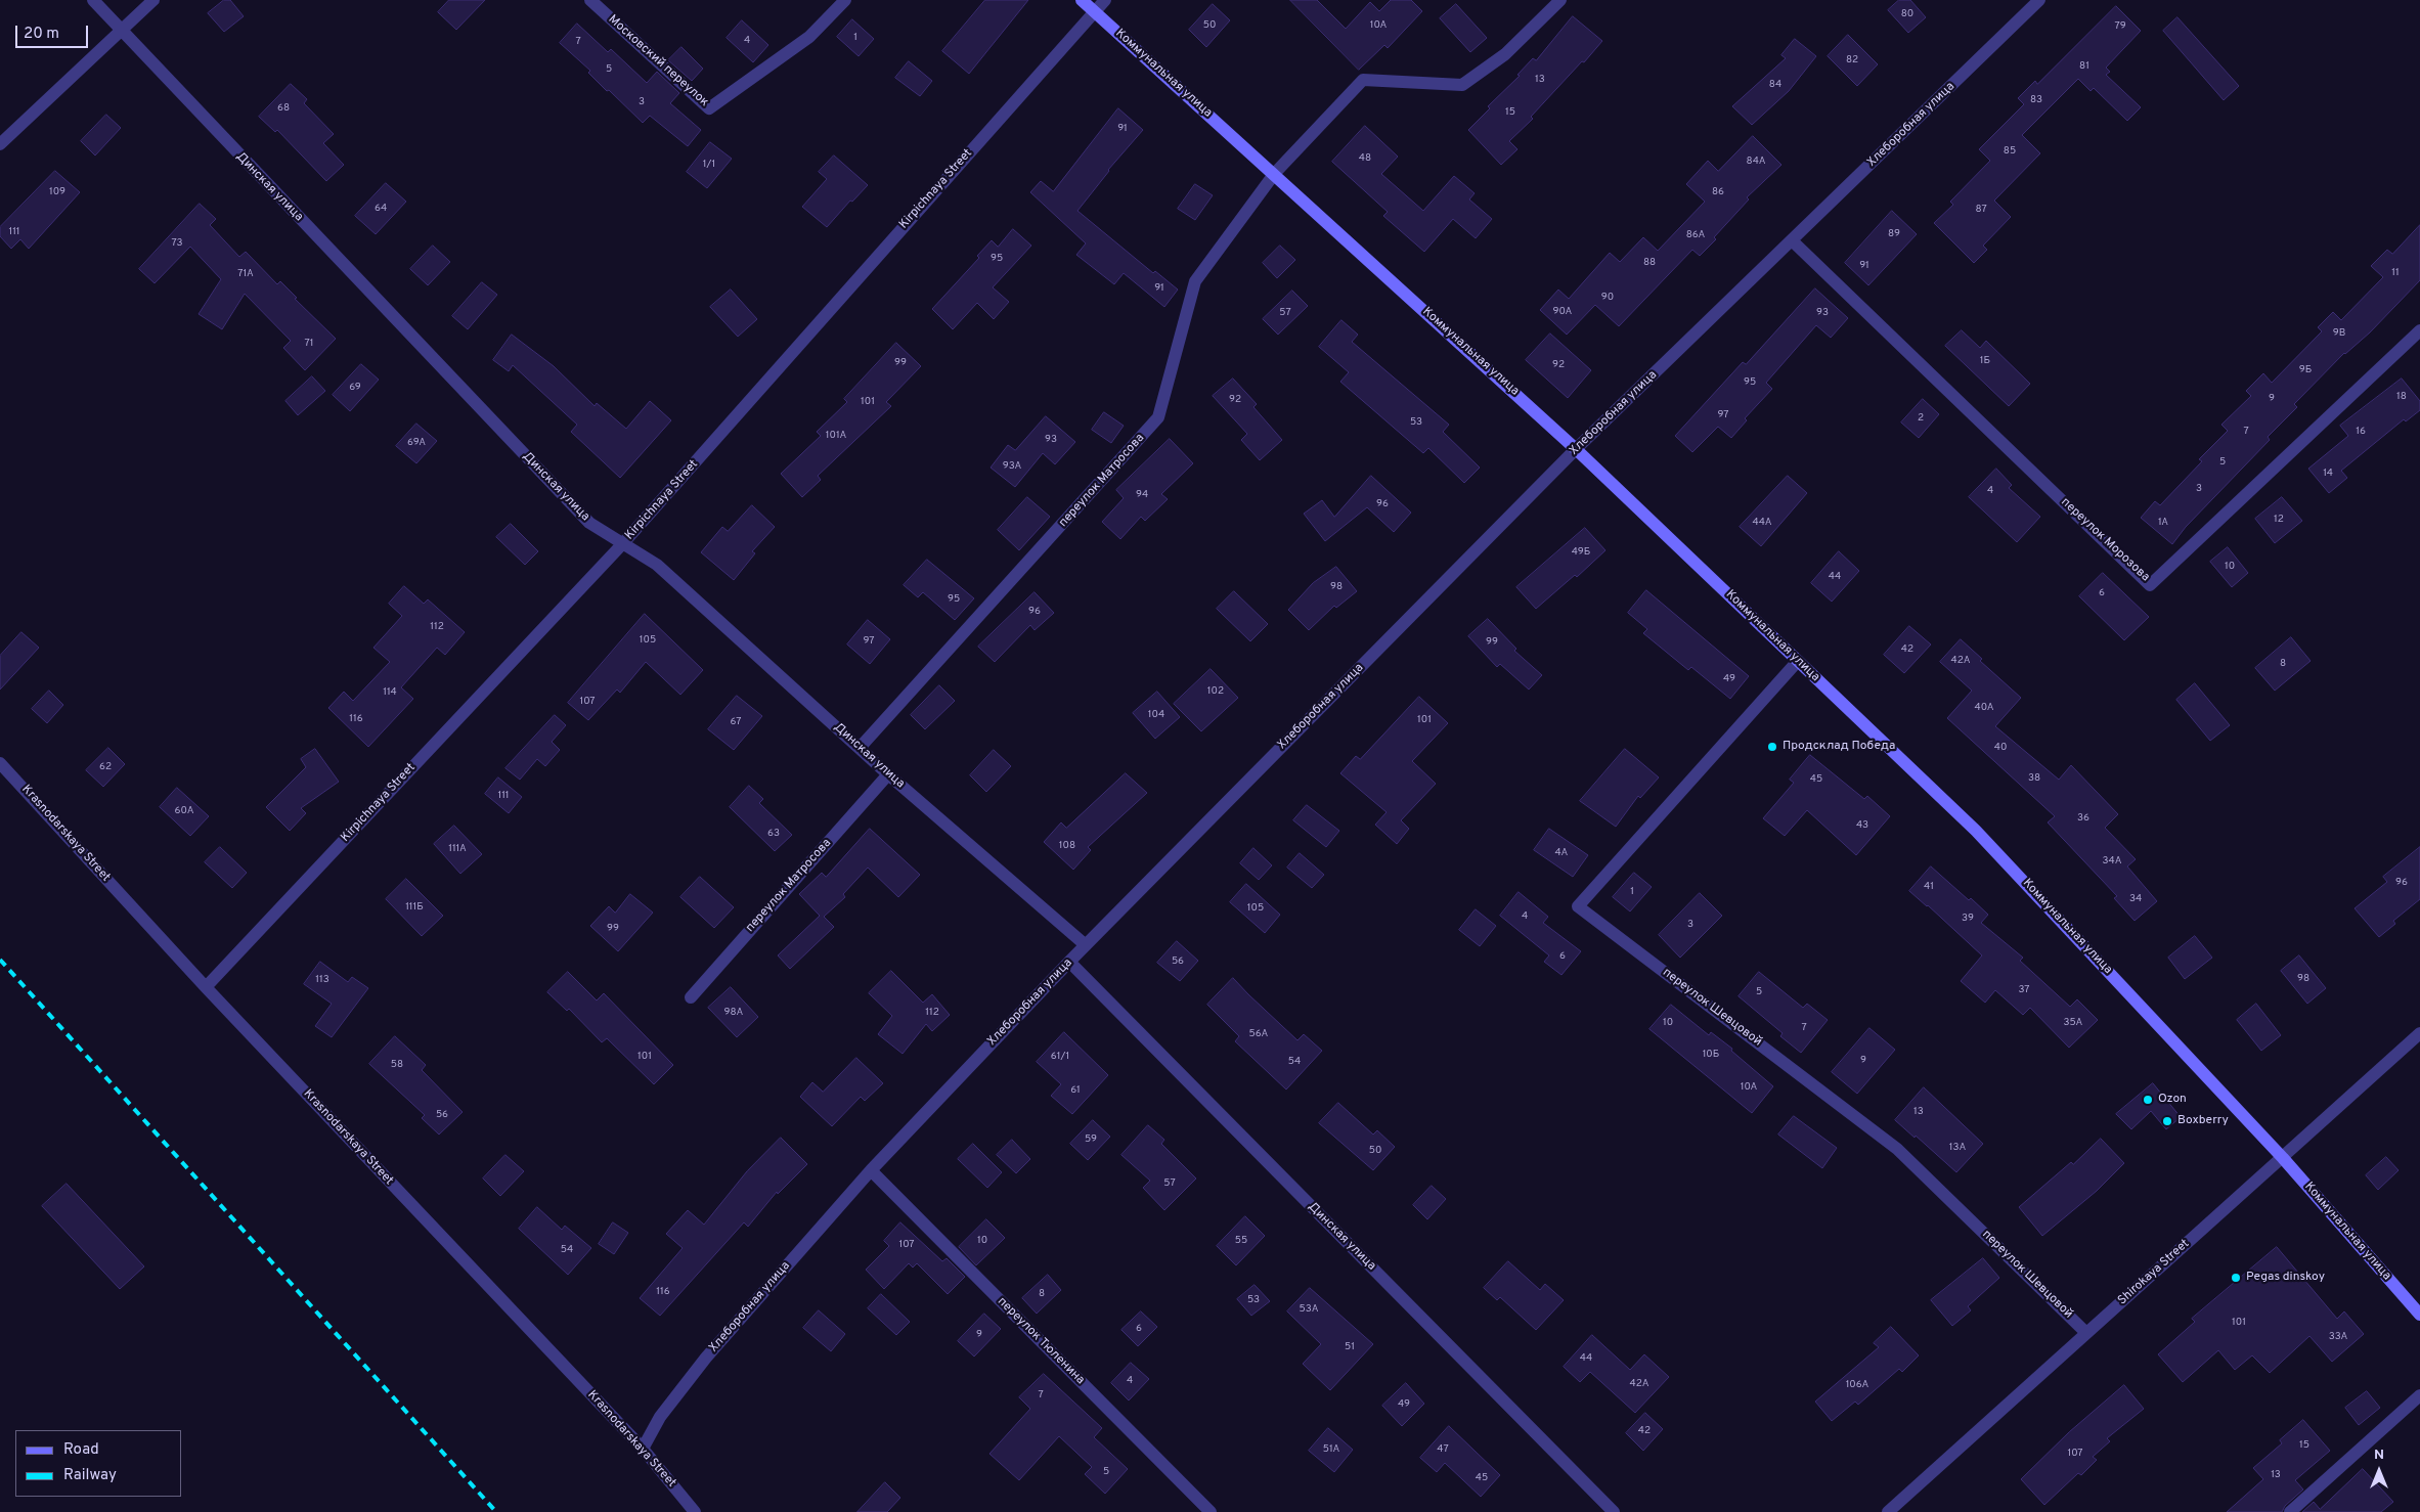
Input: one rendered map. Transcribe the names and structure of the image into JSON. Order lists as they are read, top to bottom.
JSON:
{
  "streets": {
    "street": [
      "Московский переулок",
      "Коммунальная улица",
      "Хлеборобная улица",
      "Динская улица",
      "Kirpichnaya Street",
      "переулок Матросова",
      "переулок Морозова",
      "Krasnodarskaya Street",
      "переулок Шевцовой",
      "Shirokaya Street",
      "переулок Тюленина"
    ]
  },
  "crossings": [
    ["Коммунальная улица", "Хлеборобная улица"],
    ["Коммунальная улица", "Kirpichnaya Street"],
    ["Коммунальная улица", "переулок Матросова"],
    ["Коммунальная улица", "переулок Шевцовой"],
    ["Коммунальная улица", "Shirokaya Street"],
    ["Хлеборобная улица", "Динская улица"],
    ["Хлеборобная улица", "переулок Морозова"],
    ["Хлеборобная улица", "Krasnodarskaya Street"],
    ["Хлеборобная улица", "переулок Тюленина"],
    ["Динская улица", "Kirpichnaya Street"],
    ["Динская улица", "переулок Матросова"],
    ["Kirpichnaya Street", "Krasnodarskaya Street"],
    ["переулок Шевцовой", "Shirokaya Street"]
  ],
  "places": [
    "Продсклад Победа",
    "Ozon",
    "Boxberry",
    "Pegas dinskoy"
  ],
  "house_numbers": [
    "80",
    "50",
    "10А",
    "79",
    "1",
    "4",
    "7",
    "82",
    "81",
    "5",
    "13",
    "84",
    "83",
    "3",
    "68",
    "15",
    "91",
    "85",
    "48",
    "84А",
    "1/1",
    "109",
    "86",
    "64",
    "87",
    "111",
    "89",
    "86А",
    "73",
    "95",
    "88",
    "91",
    "11",
    "71А",
    "91",
    "90",
    "90А",
    "57",
    "93",
    "9В",
    "71",
    "1Б",
    "99",
    "92",
    "9Б",
    "95",
    "69",
    "18",
    "9",
    "92",
    "101",
    "97",
    "2",
    "53",
    "7",
    "16",
    "101А",
    "93",
    "69А",
    "5",
    "93А",
    "14",
    "3",
    "4",
    "94",
    "96",
    "12",
    "44А",
    "1А",
    "49Б",
    "10",
    "44",
    "98",
    "6",
    "95",
    "96",
    "112",
    "105",
    "97",
    "99",
    "42",
    "42А",
    "8",
    "49",
    "102",
    "114",
    "107",
    "40А",
    "104",
    "116",
    "101",
    "67",
    "40",
    "62",
    "38",
    "45",
    "111",
    "60А",
    "36",
    "43",
    "63",
    "108",
    "111А",
    "4А",
    "34А",
    "96",
    "41",
    "1",
    "34",
    "111Б",
    "105",
    "4",
    "39",
    "3",
    "99",
    "6",
    "56",
    "98",
    "113",
    "37",
    "5",
    "98А",
    "112",
    "10",
    "35А",
    "7",
    "56А",
    "10Б",
    "101",
    "61/1",
    "9",
    "54",
    "58",
    "10А",
    "61",
    "13",
    "56",
    "59",
    "13А",
    "50",
    "57",
    "10",
    "55",
    "107",
    "54",
    "116",
    "8",
    "53",
    "53А",
    "101",
    "6",
    "9",
    "33А",
    "51",
    "44",
    "4",
    "42А",
    "106А",
    "7",
    "49",
    "42",
    "15",
    "51А",
    "47",
    "107",
    "5",
    "13",
    "45"
  ],
  "legend": ["Road", "Railway"],
  "scale_bar": "20 m",
  "north": "top"
}
